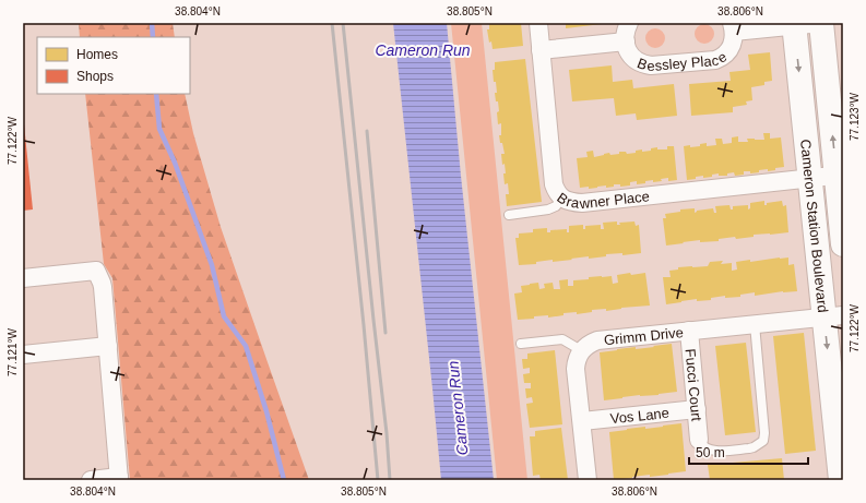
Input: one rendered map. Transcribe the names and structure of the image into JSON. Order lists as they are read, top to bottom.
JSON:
{
  "streets": {
    "street": [
      "Bessley Place",
      "Brawner Place",
      "Cameron Station Boulevard",
      "Grimm Drive",
      "Fucci Court",
      "Vos Lane"
    ]
  },
  "crossings": [
    ["Bessley Place", "Brawner Place"],
    ["Bessley Place", "Cameron Station Boulevard"],
    ["Brawner Place", "Cameron Station Boulevard"],
    ["Cameron Station Boulevard", "Grimm Drive"],
    ["Grimm Drive", "Fucci Court"],
    ["Fucci Court", "Vos Lane"]
  ],
  "water": ["Cameron Run"],
  "legend": ["Homes", "Shops"],
  "scale_bar": "50 m",
  "coordinates": [
    "38.804°N",
    "38.805°N",
    "38.806°N",
    "77.123°W",
    "77.122°W",
    "77.121°W"
  ]
}
